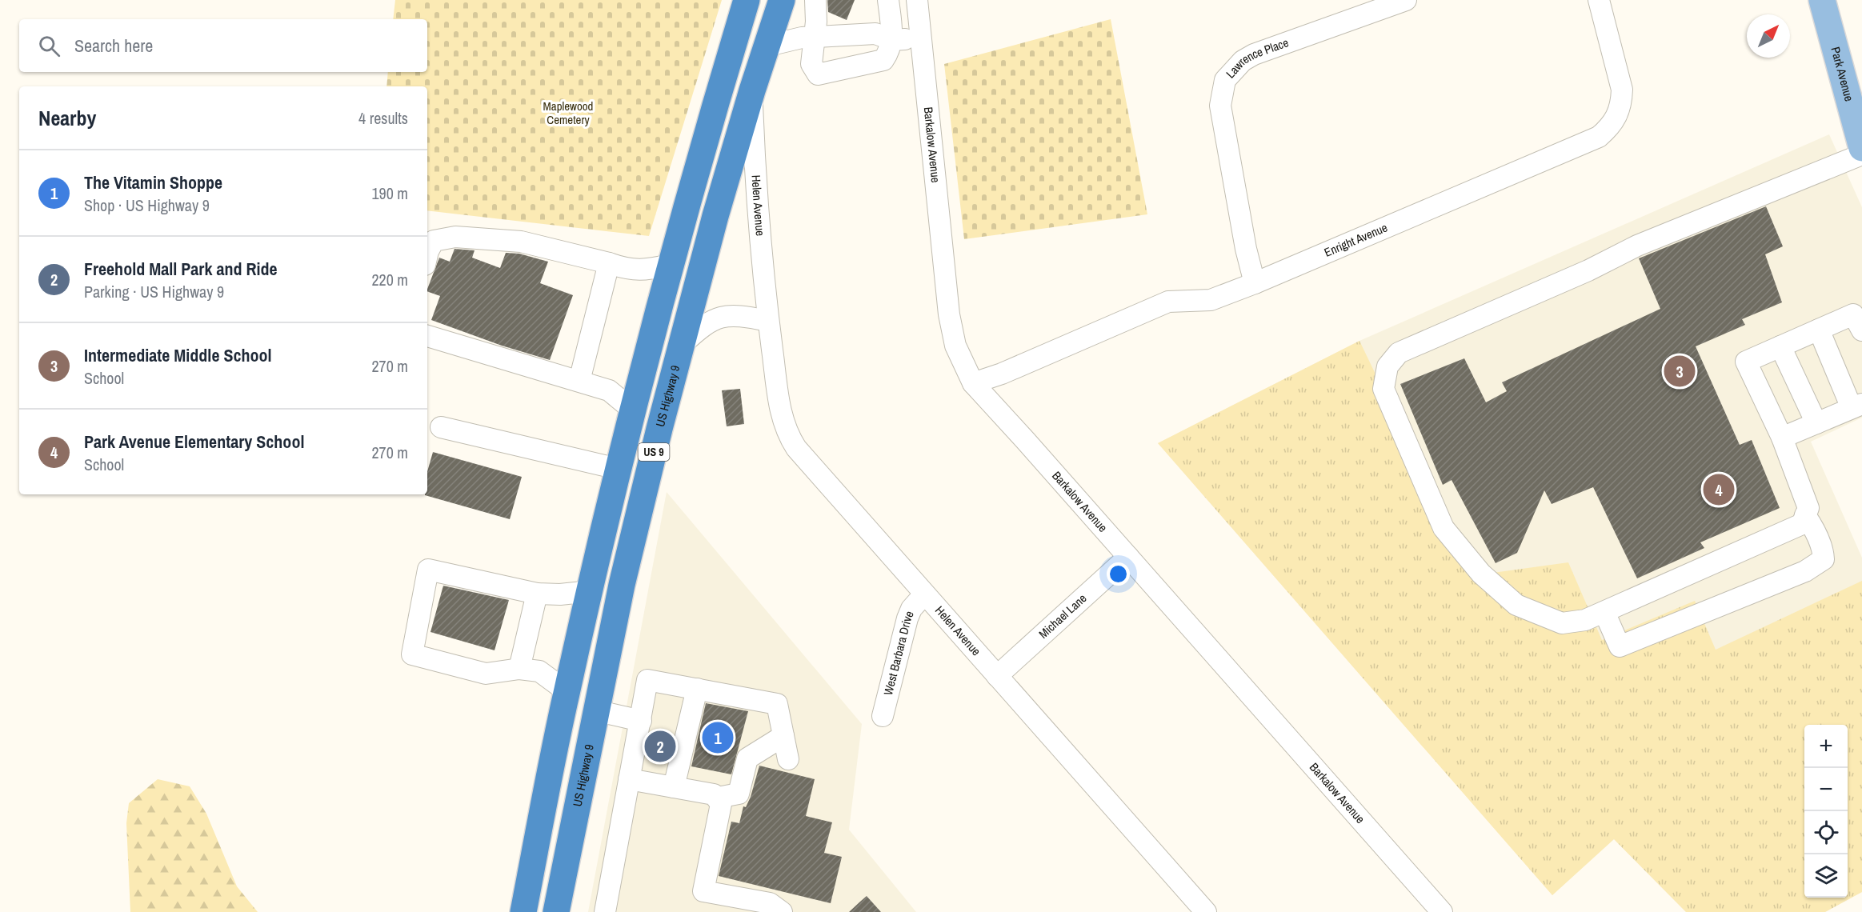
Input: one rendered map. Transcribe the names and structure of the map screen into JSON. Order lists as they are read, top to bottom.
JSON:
{
  "streets": {
    "highway": ["US Highway 9", "US 9"],
    "main road": ["Park Avenue"],
    "street": [
      "Lawrence Place",
      "Barkalow Avenue",
      "Helen Avenue",
      "Enright Avenue",
      "Michael Lane",
      "West Barbara Drive"
    ]
  },
  "crossings": [
    ["Lawrence Place", "Enright Avenue"],
    ["Barkalow Avenue", "Enright Avenue"],
    ["Barkalow Avenue", "Michael Lane"],
    ["Helen Avenue", "US Highway 9"],
    ["Helen Avenue", "Michael Lane"],
    ["Helen Avenue", "West Barbara Drive"]
  ],
  "parks": ["Maplewood Cemetery"],
  "north": "top right",
  "page": {
    "search": "Search here",
    "heading": ["Nearby", "4 results"],
    "list": [
      {
        "mark": "1",
        "name": "The Vitamin Shoppe",
        "note": "Shop · US Highway 9",
        "value": "190 m"
      },
      {
        "mark": "2",
        "name": "Freehold Mall Park and Ride",
        "note": "Parking · US Highway 9",
        "value": "220 m"
      },
      {
        "mark": "3",
        "name": "Intermediate Middle School",
        "note": "School",
        "value": "270 m"
      },
      {
        "mark": "4",
        "name": "Park Avenue Elementary School",
        "note": "School",
        "value": "270 m"
      }
    ],
    "pins": [
      "3",
      "4",
      "1",
      "2"
    ],
    "map_buttons": ["+", "−"]
  }
}
